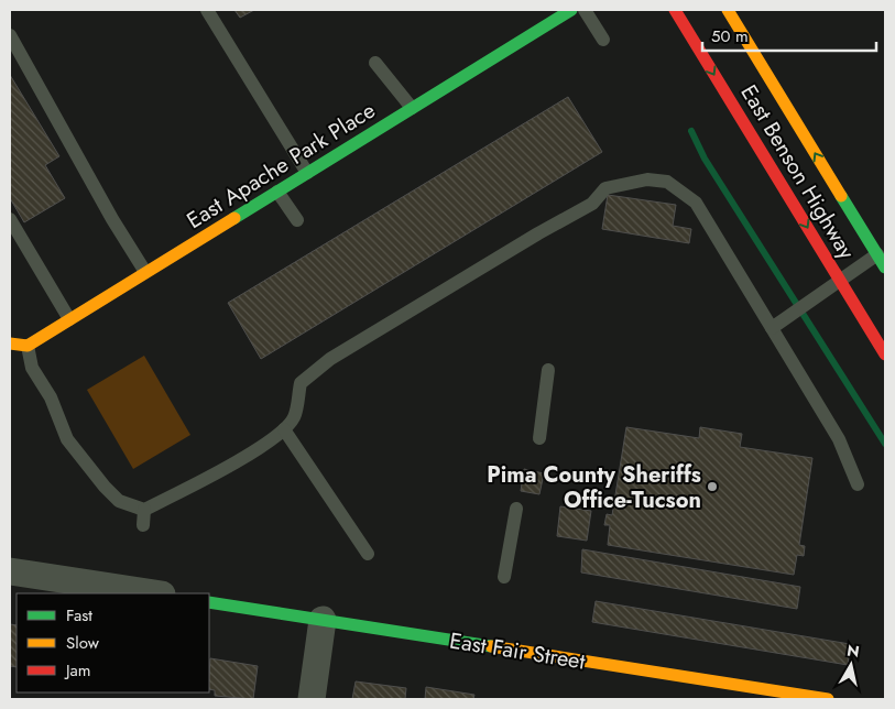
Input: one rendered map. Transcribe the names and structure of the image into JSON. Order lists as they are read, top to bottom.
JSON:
{
  "streets": {
    "street": ["East Apache Park Place", "East Benson Highway", "East Fair Street"]
  },
  "places": ["Pima County Sheriffs Office-Tucson"],
  "legend": ["Fast", "Slow", "Jam"],
  "scale_bar": "50 m",
  "north": "top"
}
